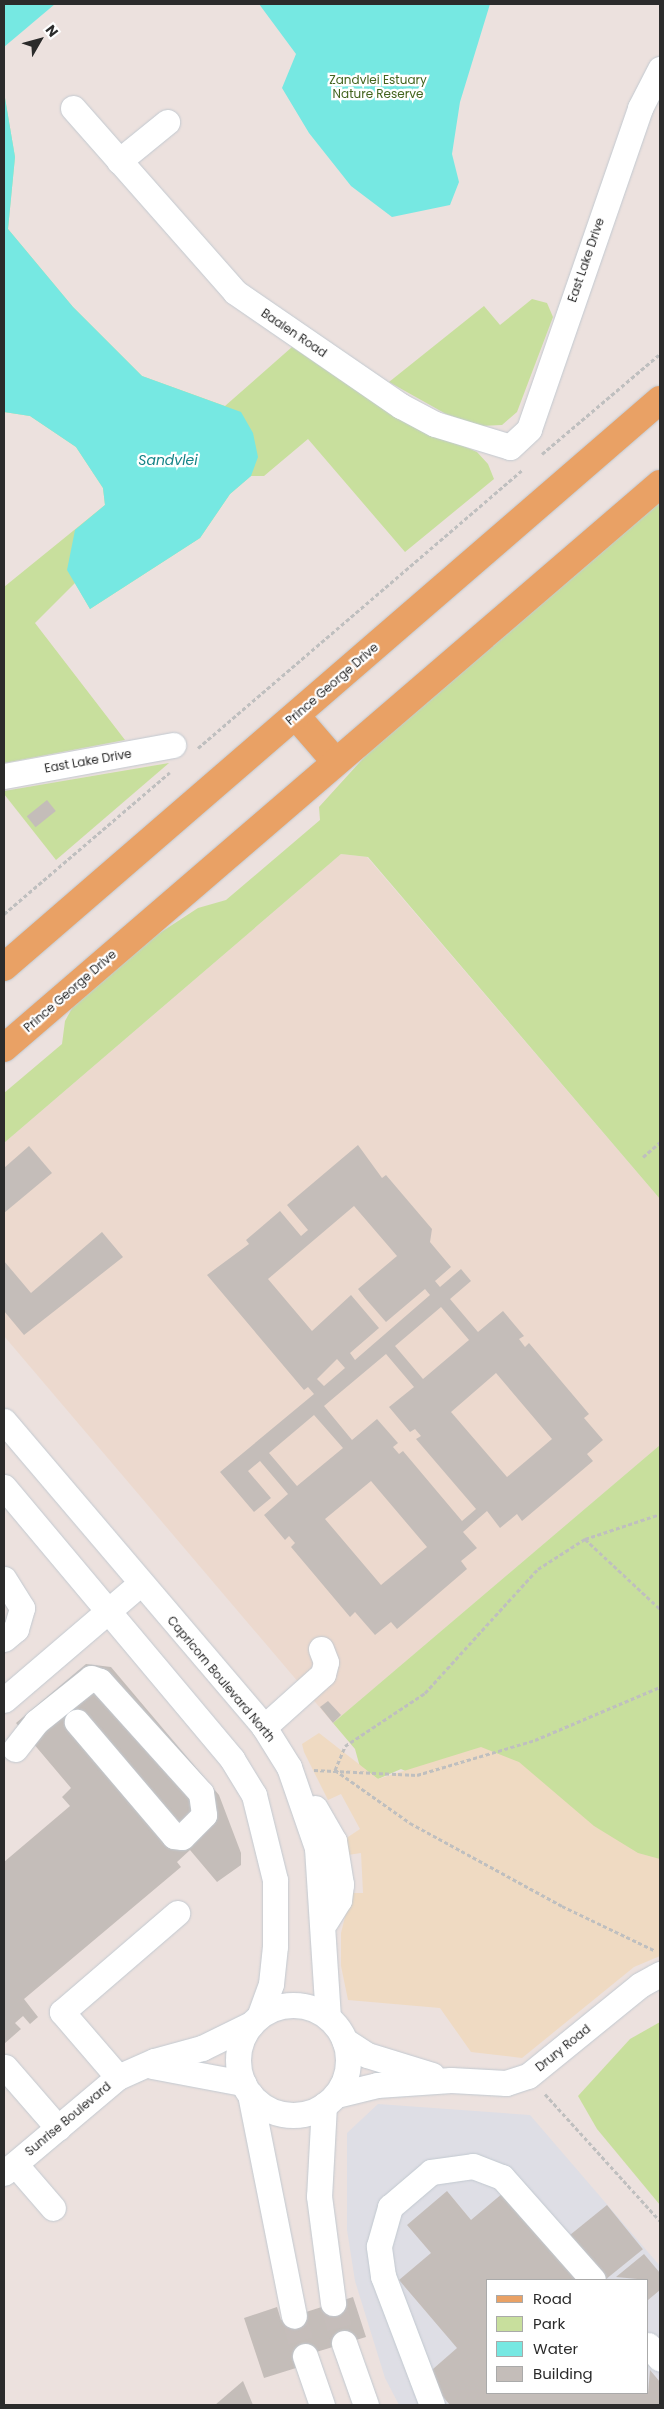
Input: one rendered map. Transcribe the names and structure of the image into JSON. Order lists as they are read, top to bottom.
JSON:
{
  "streets": {
    "main road": ["Prince George Drive"],
    "street": [
      "East Lake Drive",
      "Baalen Road",
      "Capricorn Boulevard North",
      "Drury Road",
      "Sunrise Boulevard"
    ]
  },
  "crossings": [
    ["East Lake Drive", "Baalen Road"],
    ["Capricorn Boulevard North", "Drury Road"],
    ["Capricorn Boulevard North", "Sunrise Boulevard"],
    ["Drury Road", "Sunrise Boulevard"]
  ],
  "water": ["Sandvlei"],
  "parks": ["Zandvlei Estuary Nature Reserve"],
  "legend": [
    "Road",
    "Park",
    "Water",
    "Building"
  ],
  "north": "top right"
}
